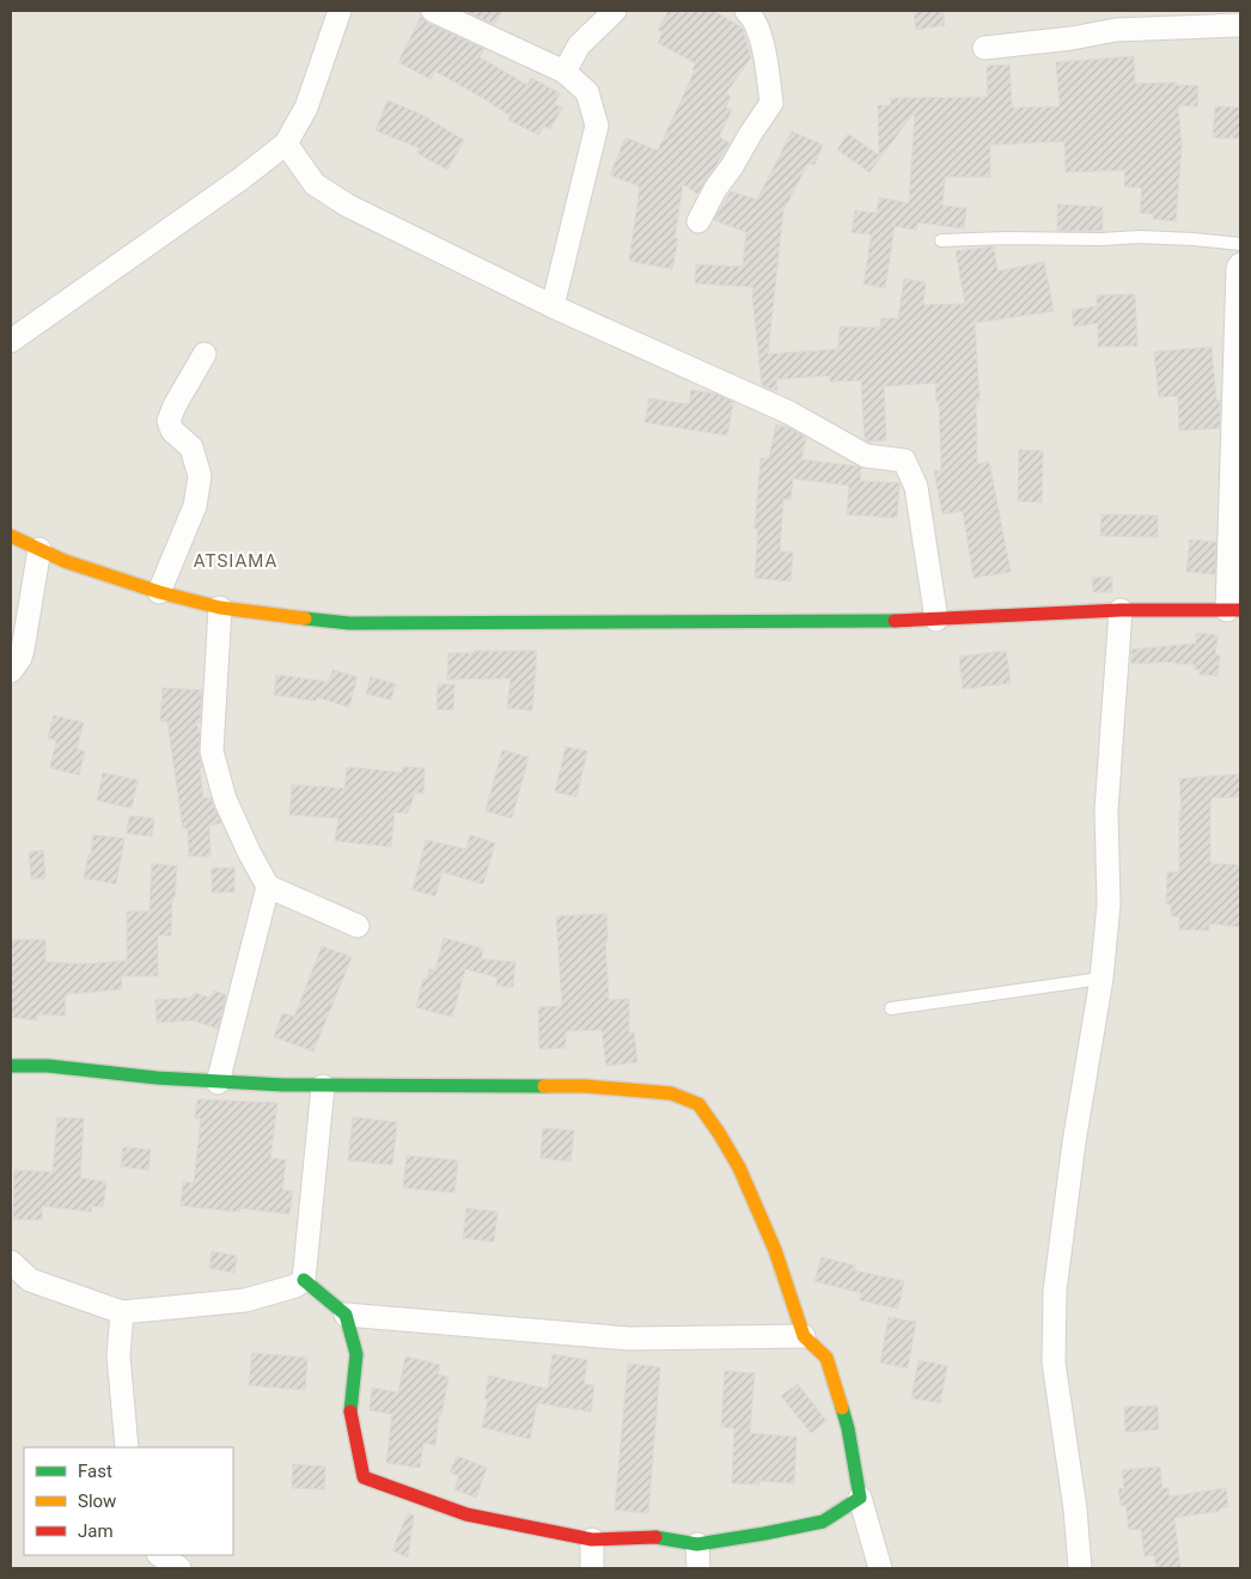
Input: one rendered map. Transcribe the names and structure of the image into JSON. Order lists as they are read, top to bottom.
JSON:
{
  "districts": ["ATSIAMA"],
  "legend": ["Fast", "Slow", "Jam"]
}
